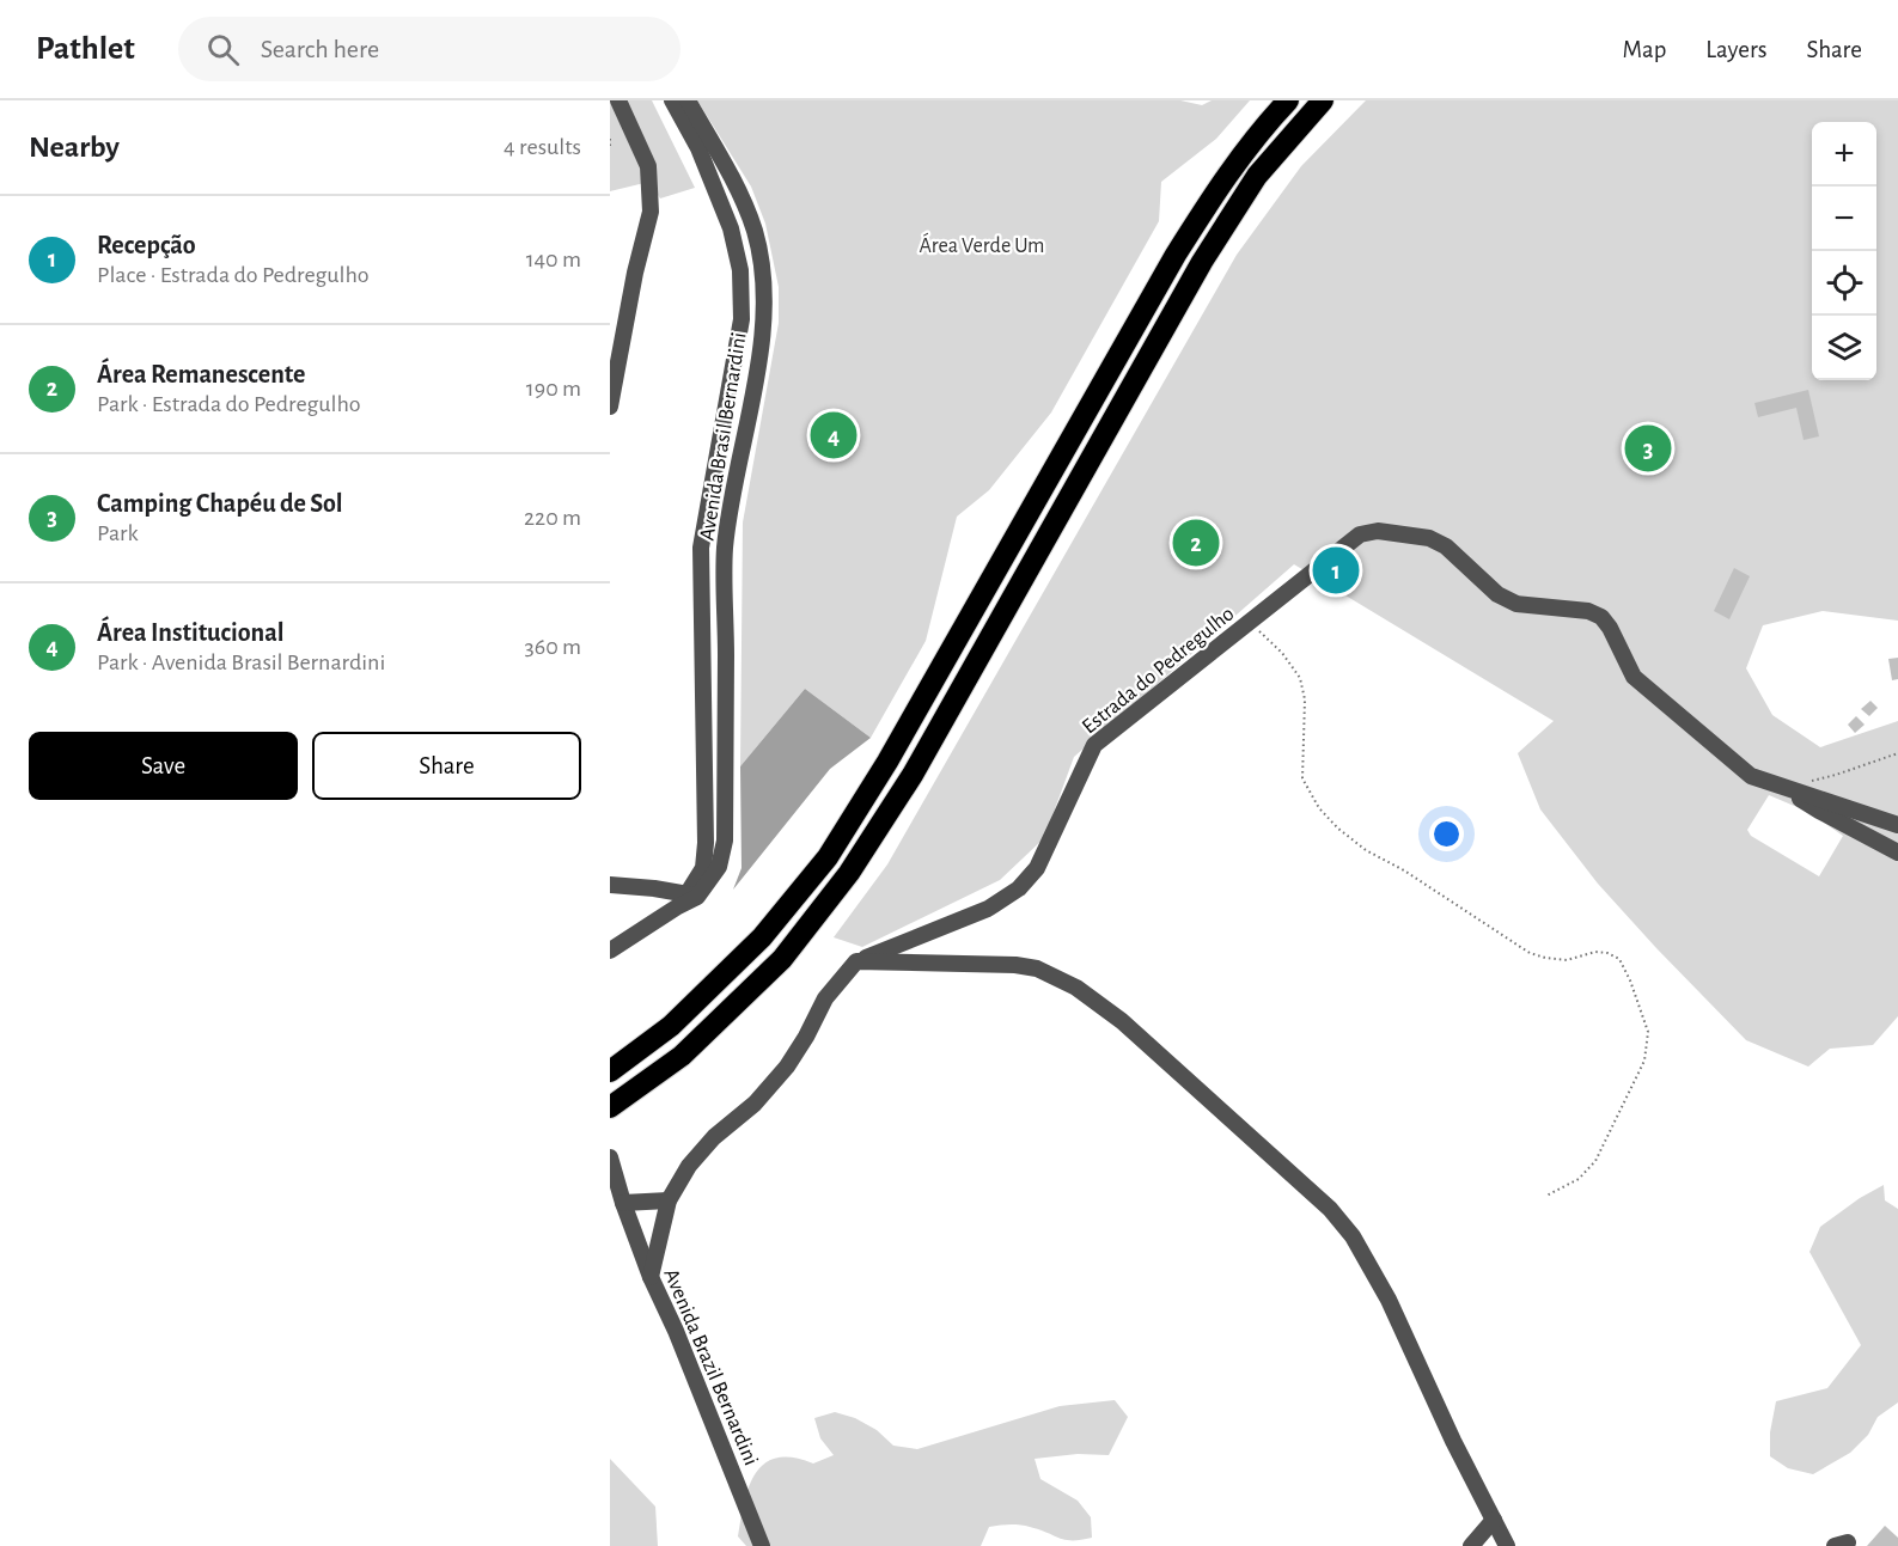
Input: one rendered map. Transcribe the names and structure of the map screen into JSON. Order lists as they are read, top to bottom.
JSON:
{
  "streets": {
    "street": ["Avenida Brasil Bernardini", "Estrada do Pedregulho", "Avenida Brazil Bernardini"]
  },
  "parks": ["Área Verde Um"],
  "page": {
    "header": "Pathlet",
    "search": "Search here",
    "nav": ["Map", "Layers", "Share"],
    "heading": ["Nearby", "4 results"],
    "map_buttons": ["+", "−"],
    "list": [
      {
        "mark": "1",
        "name": "Recepção",
        "note": "Place · Estrada do Pedregulho",
        "value": "140 m"
      },
      {
        "mark": "2",
        "name": "Área Remanescente",
        "note": "Park · Estrada do Pedregulho",
        "value": "190 m"
      },
      {
        "mark": "3",
        "name": "Camping Chapéu de Sol",
        "note": "Park",
        "value": "220 m"
      },
      {
        "mark": "4",
        "name": "Área Institucional",
        "note": "Park · Avenida Brasil Bernardini",
        "value": "360 m"
      }
    ],
    "pins": [
      "4",
      "3",
      "2",
      "1"
    ],
    "buttons": ["Save", "Share"]
  }
}
